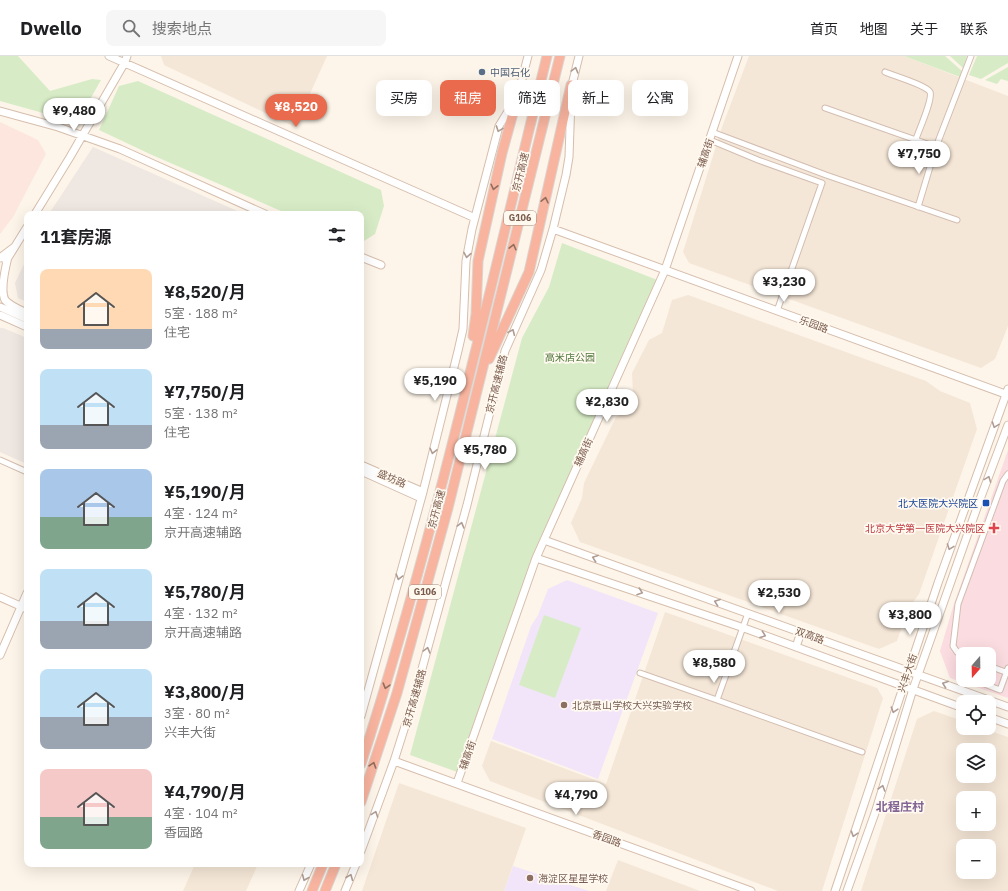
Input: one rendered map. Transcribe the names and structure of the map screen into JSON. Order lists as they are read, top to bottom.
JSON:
{
  "streets": {
    "highway": ["京开高速", "G106"],
    "street": [
      "辅高街",
      "乐园路",
      "京开高速辅路",
      "盛坊路",
      "双高路",
      "兴丰大街",
      "香园路"
    ]
  },
  "crossings": [
    ["辅高街", "乐园路"],
    ["辅高街", "双高路"],
    ["辅高街", "香园路"],
    ["乐园路", "京开高速辅路"],
    ["乐园路", "兴丰大街"],
    ["京开高速辅路", "香园路"],
    ["双高路", "兴丰大街"]
  ],
  "districts": ["北程庄村"],
  "parks": ["高米店公园"],
  "places": {
    "other": ["中国石化", "北京景山学校大兴实验学校", "海淀区星星学校"],
    "transit": ["北大医院大兴院区"],
    "health": ["北京大学第一医院大兴院区"]
  },
  "north": "bottom",
  "page": {
    "header": "Dwello",
    "search": "搜索地点",
    "nav": [
      "首页",
      "地图",
      "关于",
      "联系"
    ],
    "chip": [
      "买房",
      "租房",
      "筛选",
      "新上",
      "公寓"
    ],
    "price": [
      "¥8,520",
      "¥9,480",
      "¥7,750",
      "¥3,230",
      "¥5,190",
      "¥2,830",
      "¥5,780",
      "¥2,530",
      "¥3,800",
      "¥8,580",
      "¥4,790"
    ],
    "heading": "11套房源",
    "list": [
      {
        "name": "¥8,520/月",
        "note": "5室 · 188 m² · 住宅"
      },
      {
        "name": "¥7,750/月",
        "note": "5室 · 138 m² · 住宅"
      },
      {
        "name": "¥5,190/月",
        "note": "4室 · 124 m² · 京开高速辅路"
      },
      {
        "name": "¥5,780/月",
        "note": "4室 · 132 m² · 京开高速辅路"
      },
      {
        "name": "¥3,800/月",
        "note": "3室 · 80 m² · 兴丰大街"
      },
      {
        "name": "¥4,790/月",
        "note": "4室 · 104 m² · 香园路"
      }
    ],
    "map_buttons": ["+", "−"]
  }
}
